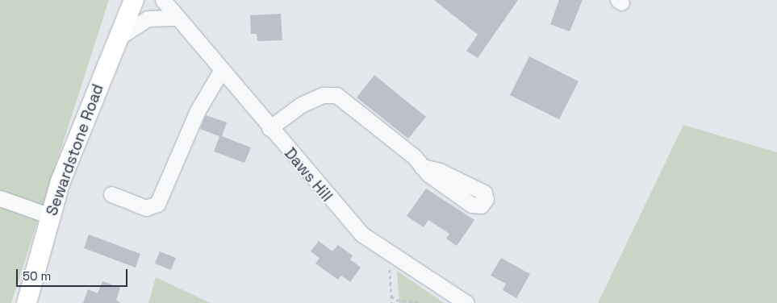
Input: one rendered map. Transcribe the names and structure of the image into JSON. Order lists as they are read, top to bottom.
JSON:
{
  "streets": {
    "main road": ["Sewardstone Road"],
    "street": ["Daws Hill"]
  },
  "scale_bar": "50 m"
}
